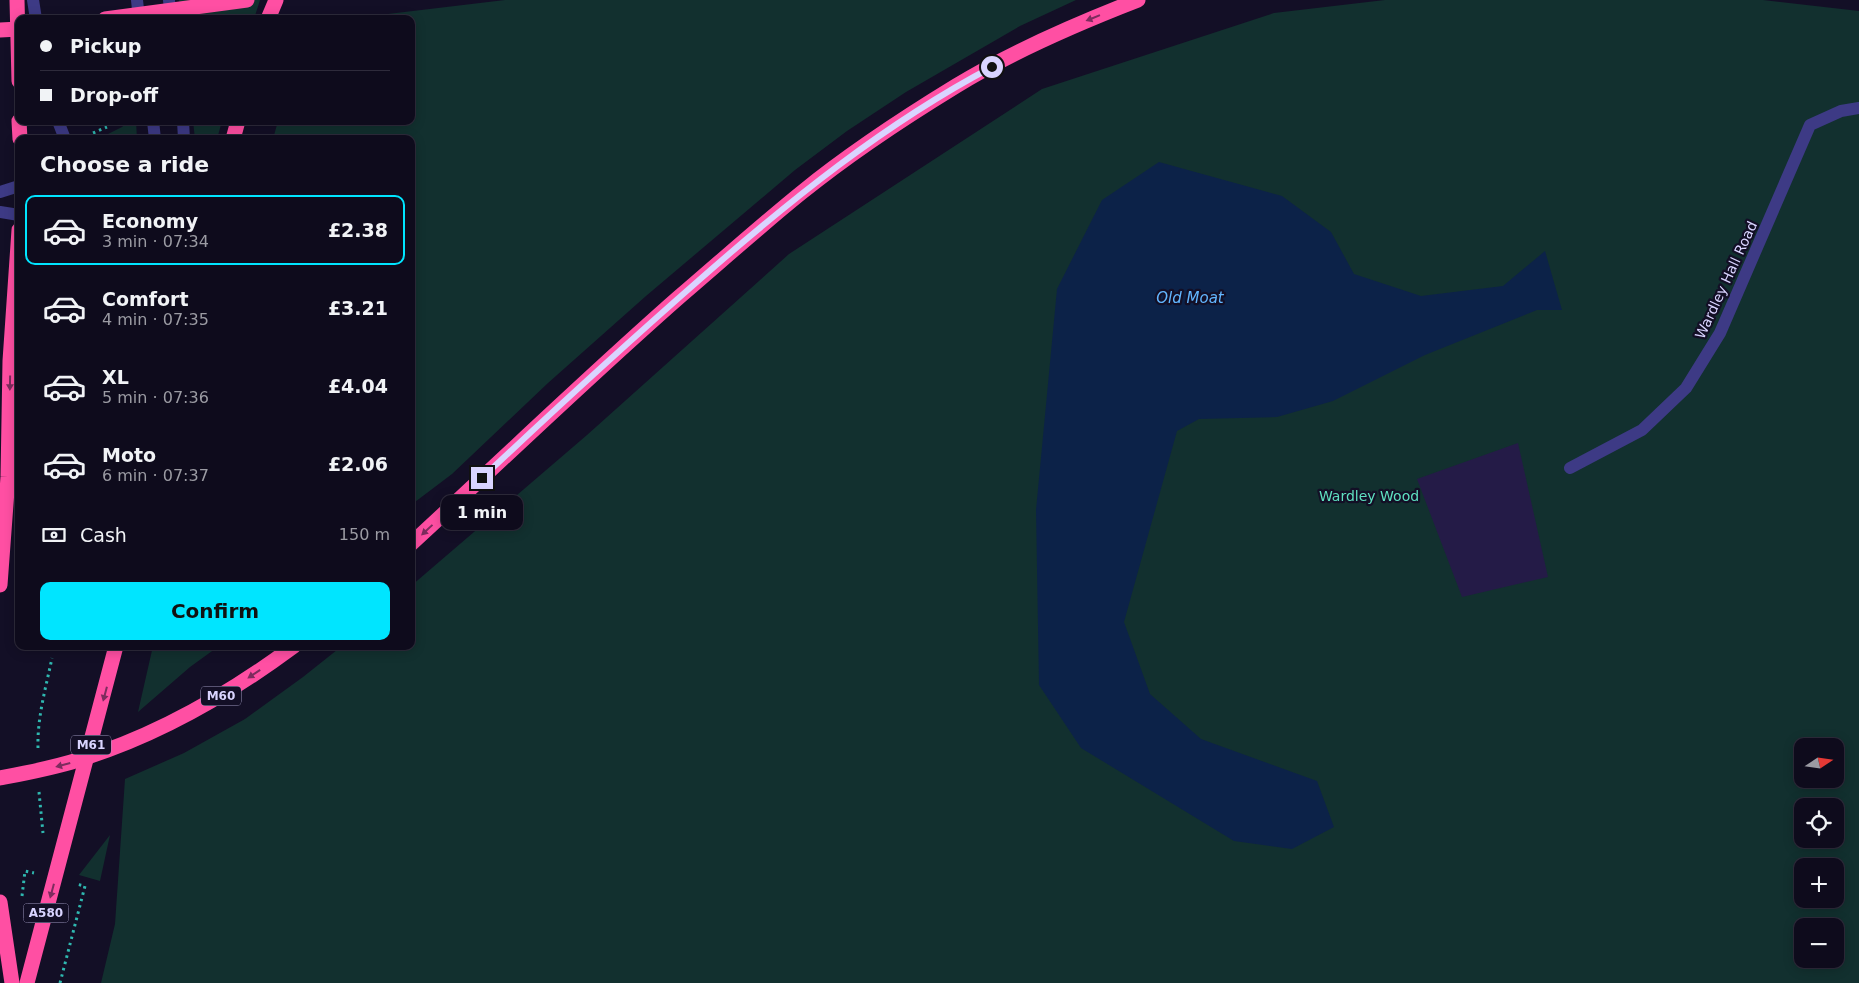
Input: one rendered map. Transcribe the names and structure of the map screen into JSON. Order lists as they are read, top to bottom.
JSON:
{
  "streets": {
    "highway": ["M60", "M61", "A580"],
    "lane": ["Wardley Hall Road"]
  },
  "crossings": [
    ["M61", "A580"]
  ],
  "water": ["Old Moat"],
  "parks": ["Wardley Wood"],
  "north": "right",
  "page": {
    "banner": ["Pickup", "Drop-off"],
    "heading": "Choose a ride",
    "list": [
      {
        "name": "Economy",
        "note": "3 min · 07:34",
        "value": "£2.38"
      },
      {
        "name": "Comfort",
        "note": "4 min · 07:35",
        "value": "£3.21"
      },
      {
        "name": "XL",
        "note": "5 min · 07:36",
        "value": "£4.04"
      },
      {
        "name": "Moto",
        "note": "6 min · 07:37",
        "value": "£2.06"
      }
    ],
    "bubble": "1 min",
    "pay": ["Cash", "150 m"],
    "buttons": "Confirm",
    "map_buttons": ["+", "−"]
  }
}
